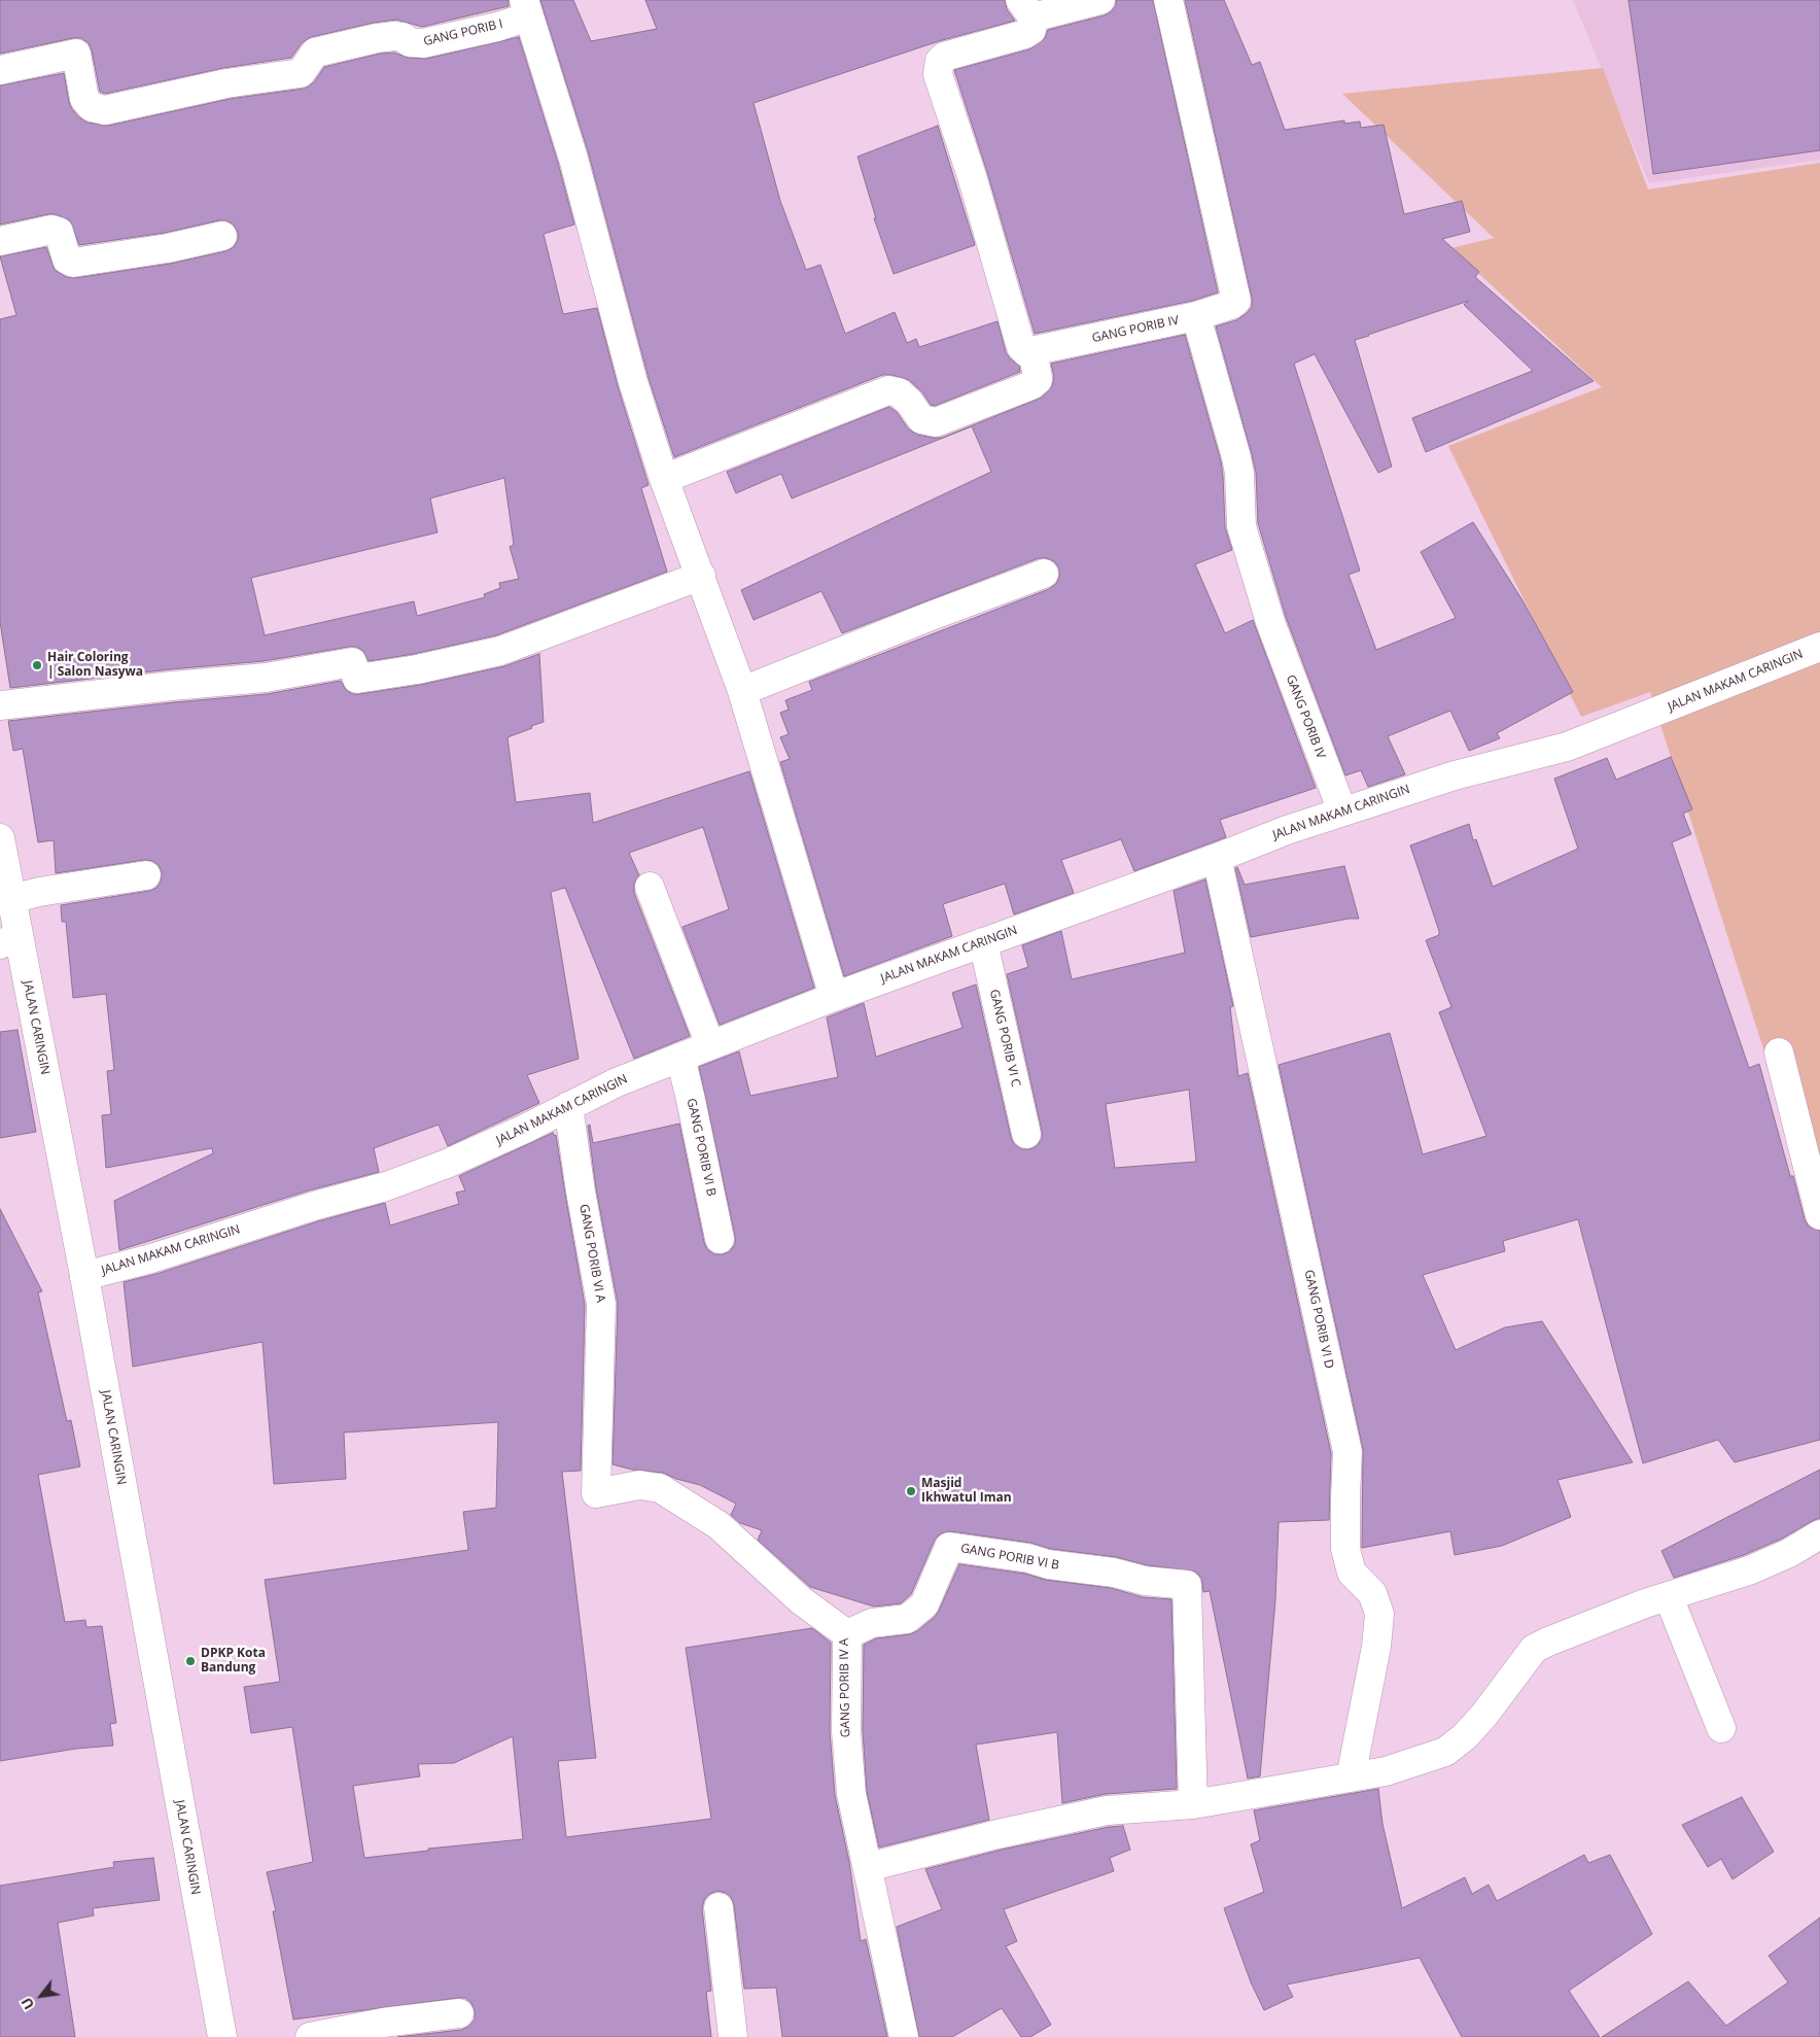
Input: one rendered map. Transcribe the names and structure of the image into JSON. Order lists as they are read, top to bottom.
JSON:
{
  "streets": {
    "street": [
      "GANG PORIB I",
      "GANG PORIB IV",
      "JALAN MAKAM CARINGIN",
      "JALAN CARINGIN",
      "GANG PORIB VI C",
      "GANG PORIB VI B",
      "GANG PORIB VI A",
      "GANG PORIB VI D",
      "GANG PORIB IV A"
    ]
  },
  "crossings": [
    ["GANG PORIB IV", "JALAN MAKAM CARINGIN"],
    ["JALAN MAKAM CARINGIN", "JALAN CARINGIN"],
    ["JALAN MAKAM CARINGIN", "GANG PORIB VI C"],
    ["JALAN MAKAM CARINGIN", "GANG PORIB VI B"],
    ["JALAN MAKAM CARINGIN", "GANG PORIB VI A"],
    ["JALAN MAKAM CARINGIN", "GANG PORIB VI D"],
    ["GANG PORIB VI B", "GANG PORIB IV A"],
    ["GANG PORIB VI A", "GANG PORIB IV A"]
  ],
  "places": ["Hair Coloring | Salon Nasywa", "Masjid Ikhwatul Iman", "DPKP Kota Bandung"],
  "north": "bottom left"
}
